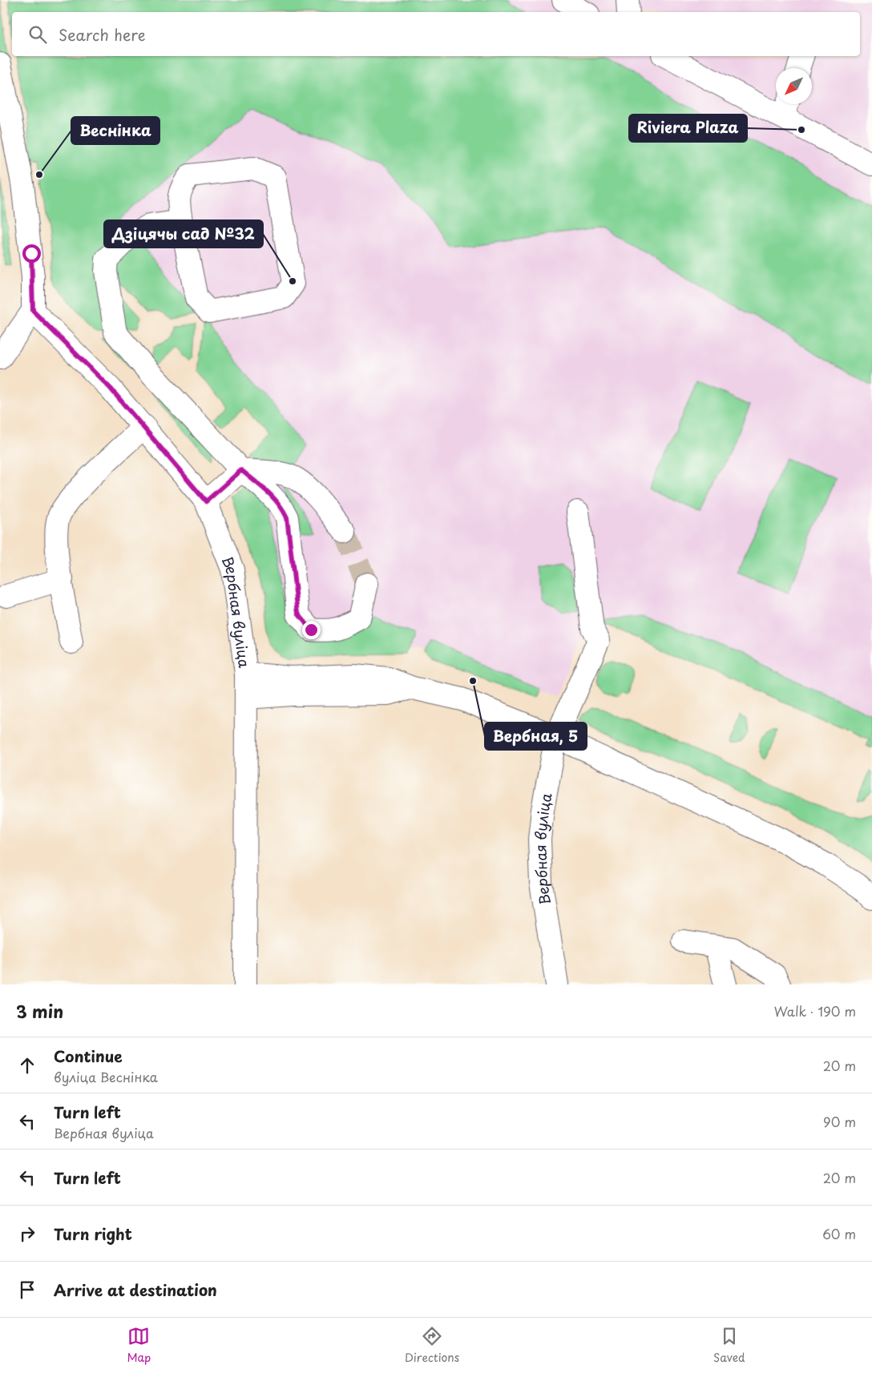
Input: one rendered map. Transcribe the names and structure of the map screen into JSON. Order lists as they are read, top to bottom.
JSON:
{
  "streets": {
    "street": ["Вербная вуліца"]
  },
  "places": [
    "Riviera Plaza",
    "Веснінка",
    "Дзіцячы сад №32",
    "Вербная, 5"
  ],
  "north": "bottom left",
  "page": {
    "search": "Search here",
    "heading": ["3 min", "Walk · 190 m"],
    "list": [
      ["Continue", "вуліца Веснінка", "20 m"],
      ["Turn left", "Вербная вуліца", "90 m"],
      ["Turn left", "20 m"],
      ["Turn right", "60 m"],
      "Arrive at destination"
    ],
    "nav": ["Map", "Directions", "Saved"]
  }
}
